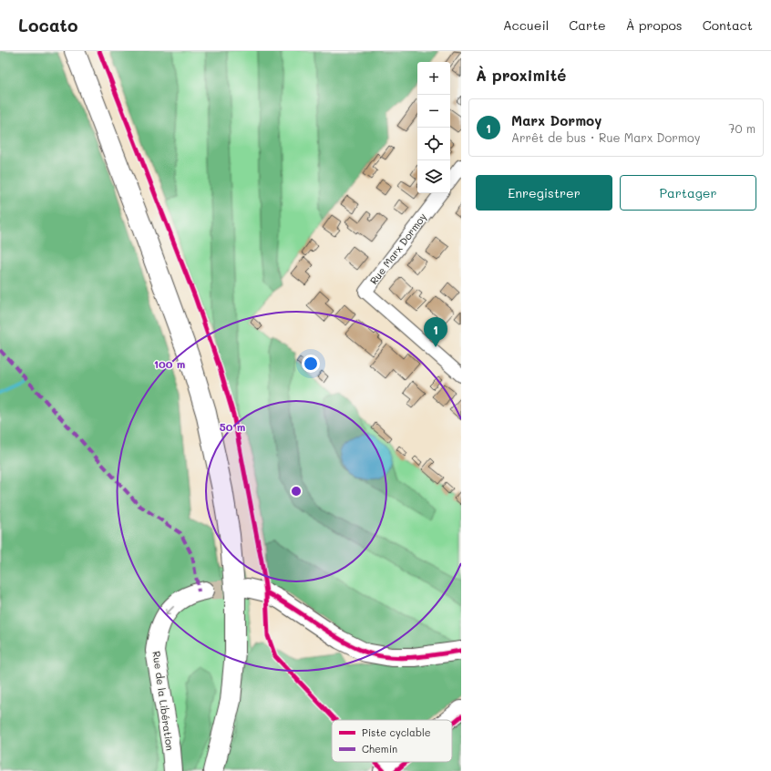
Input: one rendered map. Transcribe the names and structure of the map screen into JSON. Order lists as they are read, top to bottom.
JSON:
{
  "streets": {
    "main road": ["Rue de la Libération"],
    "street": ["Rue Marx Dormoy"]
  },
  "legend": ["Piste cyclable", "Chemin"],
  "page": {
    "header": "Locato",
    "nav": [
      "Accueil",
      "Carte",
      "À propos",
      "Contact"
    ],
    "heading": "À proximité",
    "map_buttons": ["+", "−"],
    "list": [
      {
        "mark": "1",
        "name": "Marx Dormoy",
        "note": "Arrêt de bus · Rue Marx Dormoy",
        "value": "70 m"
      }
    ],
    "buttons": ["Enregistrer", "Partager"],
    "pins": "1"
  },
  "rings": ["100 m", "50 m"]
}
